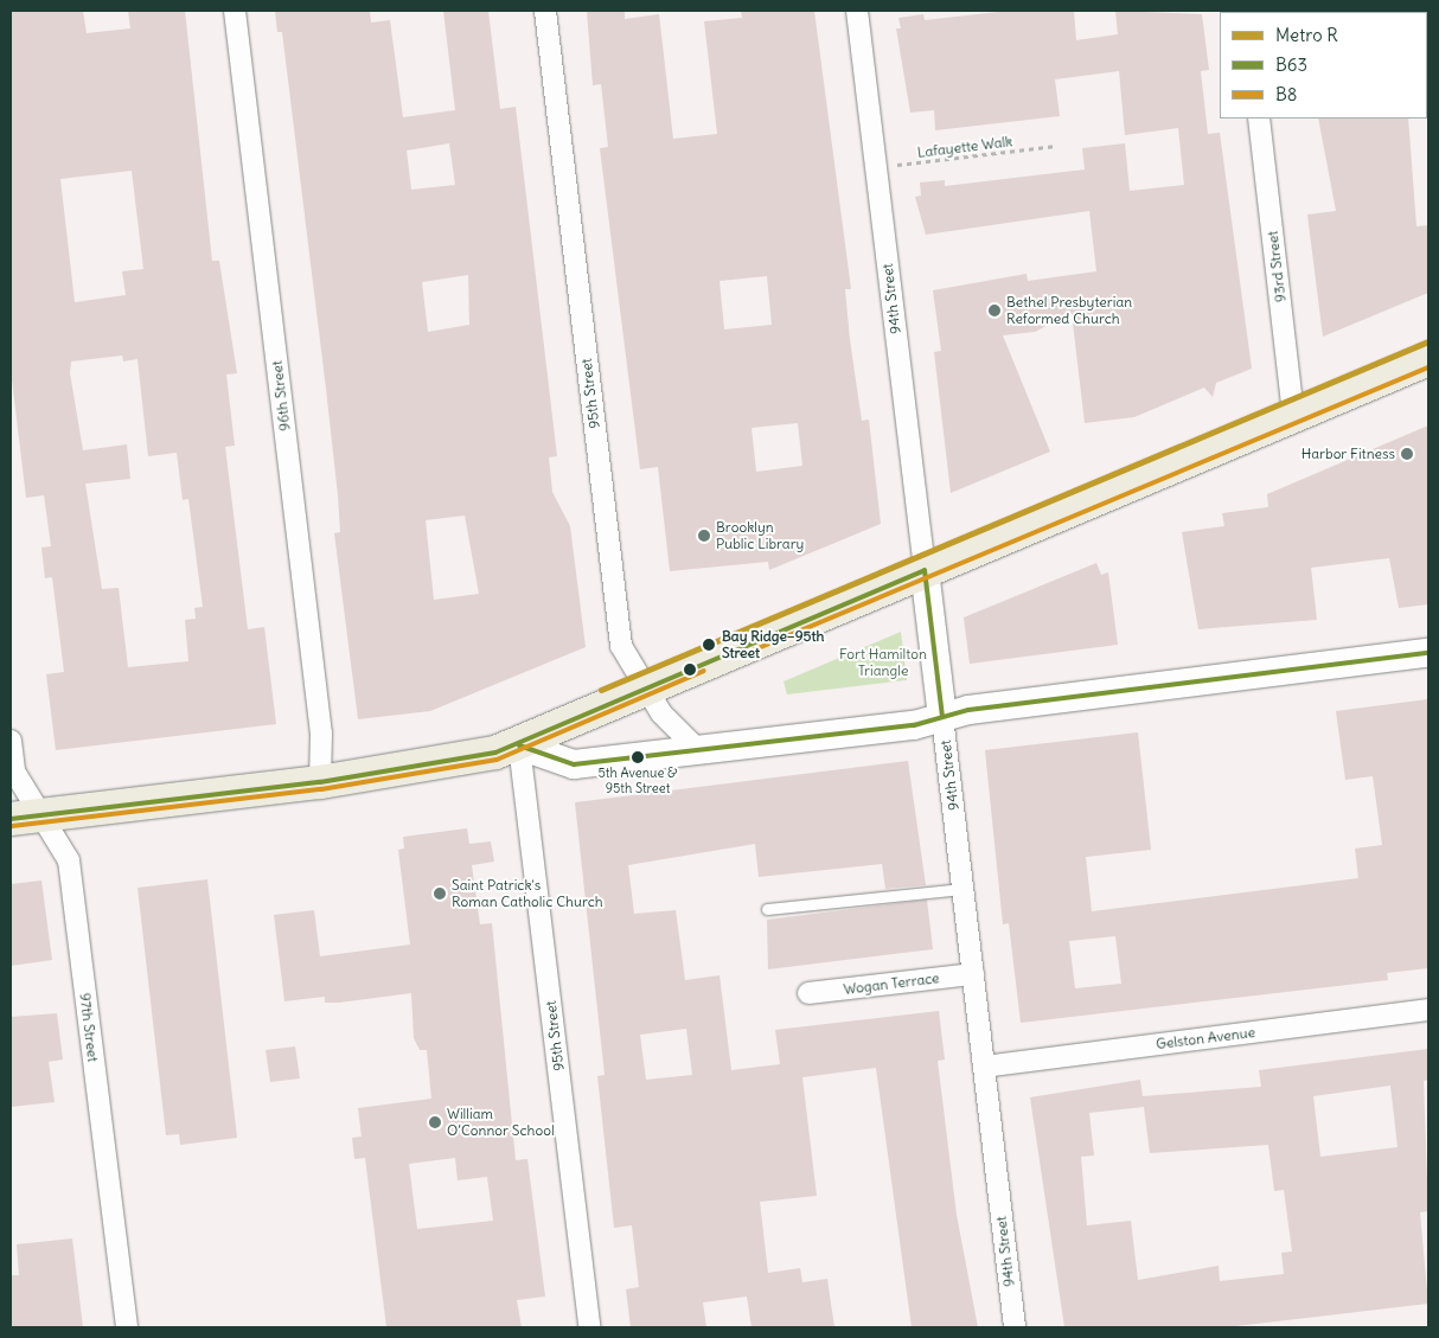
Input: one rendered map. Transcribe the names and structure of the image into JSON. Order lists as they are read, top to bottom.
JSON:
{
  "streets": {
    "street": [
      "93rd Street",
      "94th Street",
      "95th Street",
      "96th Street",
      "Wogan Terrace",
      "97th Street",
      "Gelston Avenue"
    ],
    "path": ["Lafayette Walk"]
  },
  "crossings": [
    ["Lafayette Walk", "94th Street"],
    ["94th Street", "Wogan Terrace"],
    ["94th Street", "Gelston Avenue"]
  ],
  "parks": ["Fort Hamilton Triangle"],
  "places": [
    "Bethel Presbyterian Reformed Church",
    "Harbor Fitness",
    "Brooklyn Public Library",
    "Bay Ridge–95th Street",
    "5th Avenue & 95th Street",
    "Saint Patrick's Roman Catholic Church",
    "William O’Connor School"
  ],
  "lines": ["metro line R", "transit line B8", "transit line B63"],
  "legend": ["Metro R", "B63", "B8"]
}
